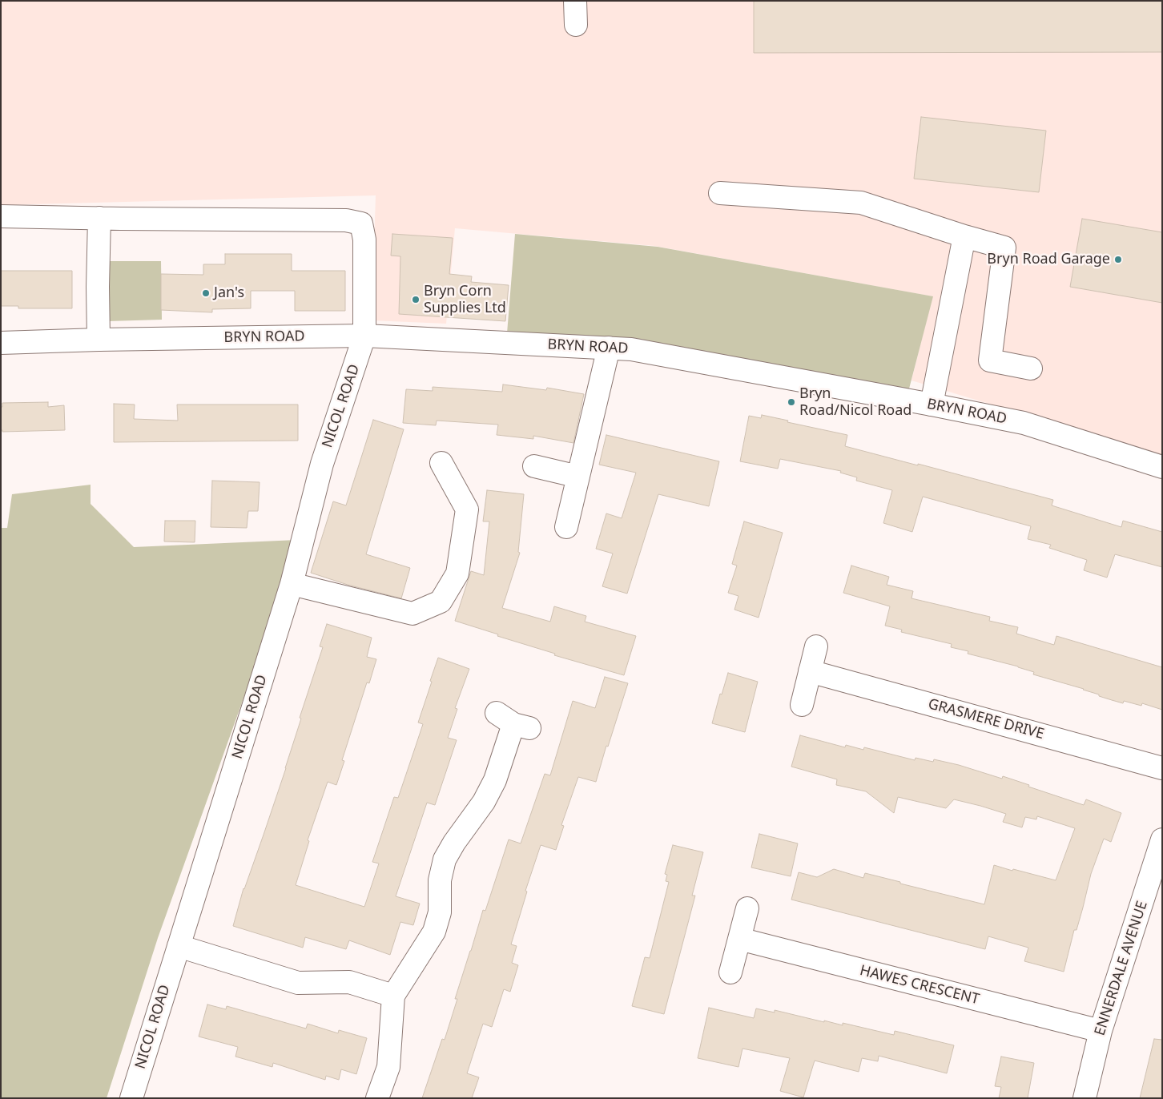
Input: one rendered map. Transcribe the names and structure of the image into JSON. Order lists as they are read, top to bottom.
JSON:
{
  "streets": {
    "street": [
      "BRYN ROAD",
      "NICOL ROAD",
      "GRASMERE DRIVE",
      "ENNERDALE AVENUE",
      "HAWES CRESCENT"
    ]
  },
  "crossings": [
    ["BRYN ROAD", "NICOL ROAD"],
    ["ENNERDALE AVENUE", "HAWES CRESCENT"]
  ],
  "places": [
    "Bryn Road Garage",
    "Jan's",
    "Bryn Corn Supplies Ltd",
    "Bryn Road/Nicol Road"
  ]
}
